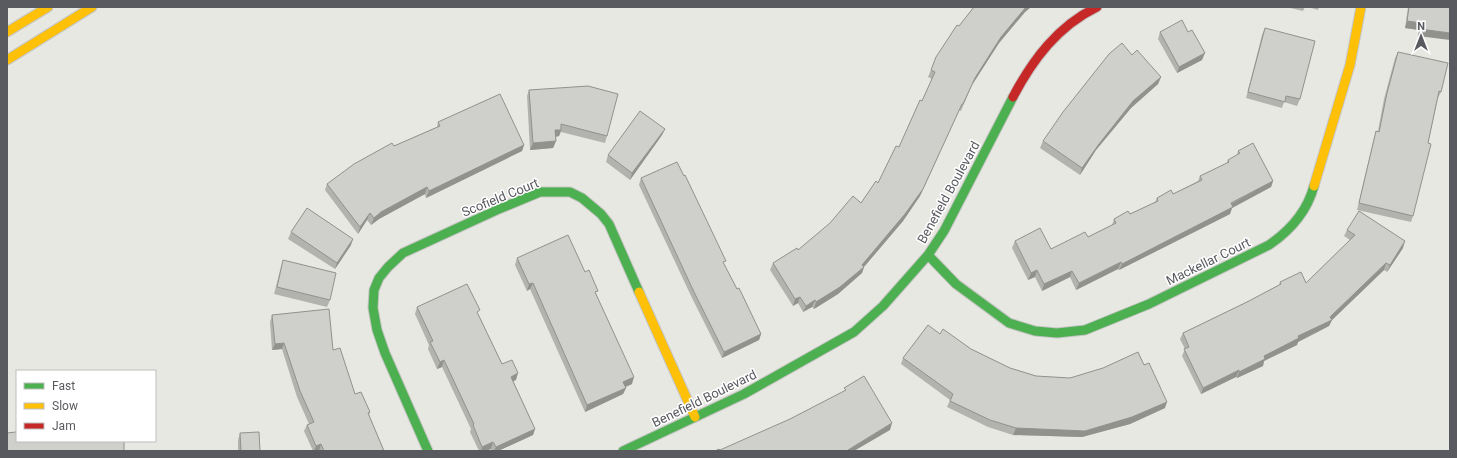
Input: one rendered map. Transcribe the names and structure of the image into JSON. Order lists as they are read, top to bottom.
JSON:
{
  "streets": {
    "main road": ["Benefield Boulevard", "Scofield Court", "Mackellar Court"]
  },
  "crossings": [
    ["Benefield Boulevard", "Scofield Court"],
    ["Benefield Boulevard", "Mackellar Court"]
  ],
  "legend": ["Fast", "Slow", "Jam"],
  "north": "top"
}
